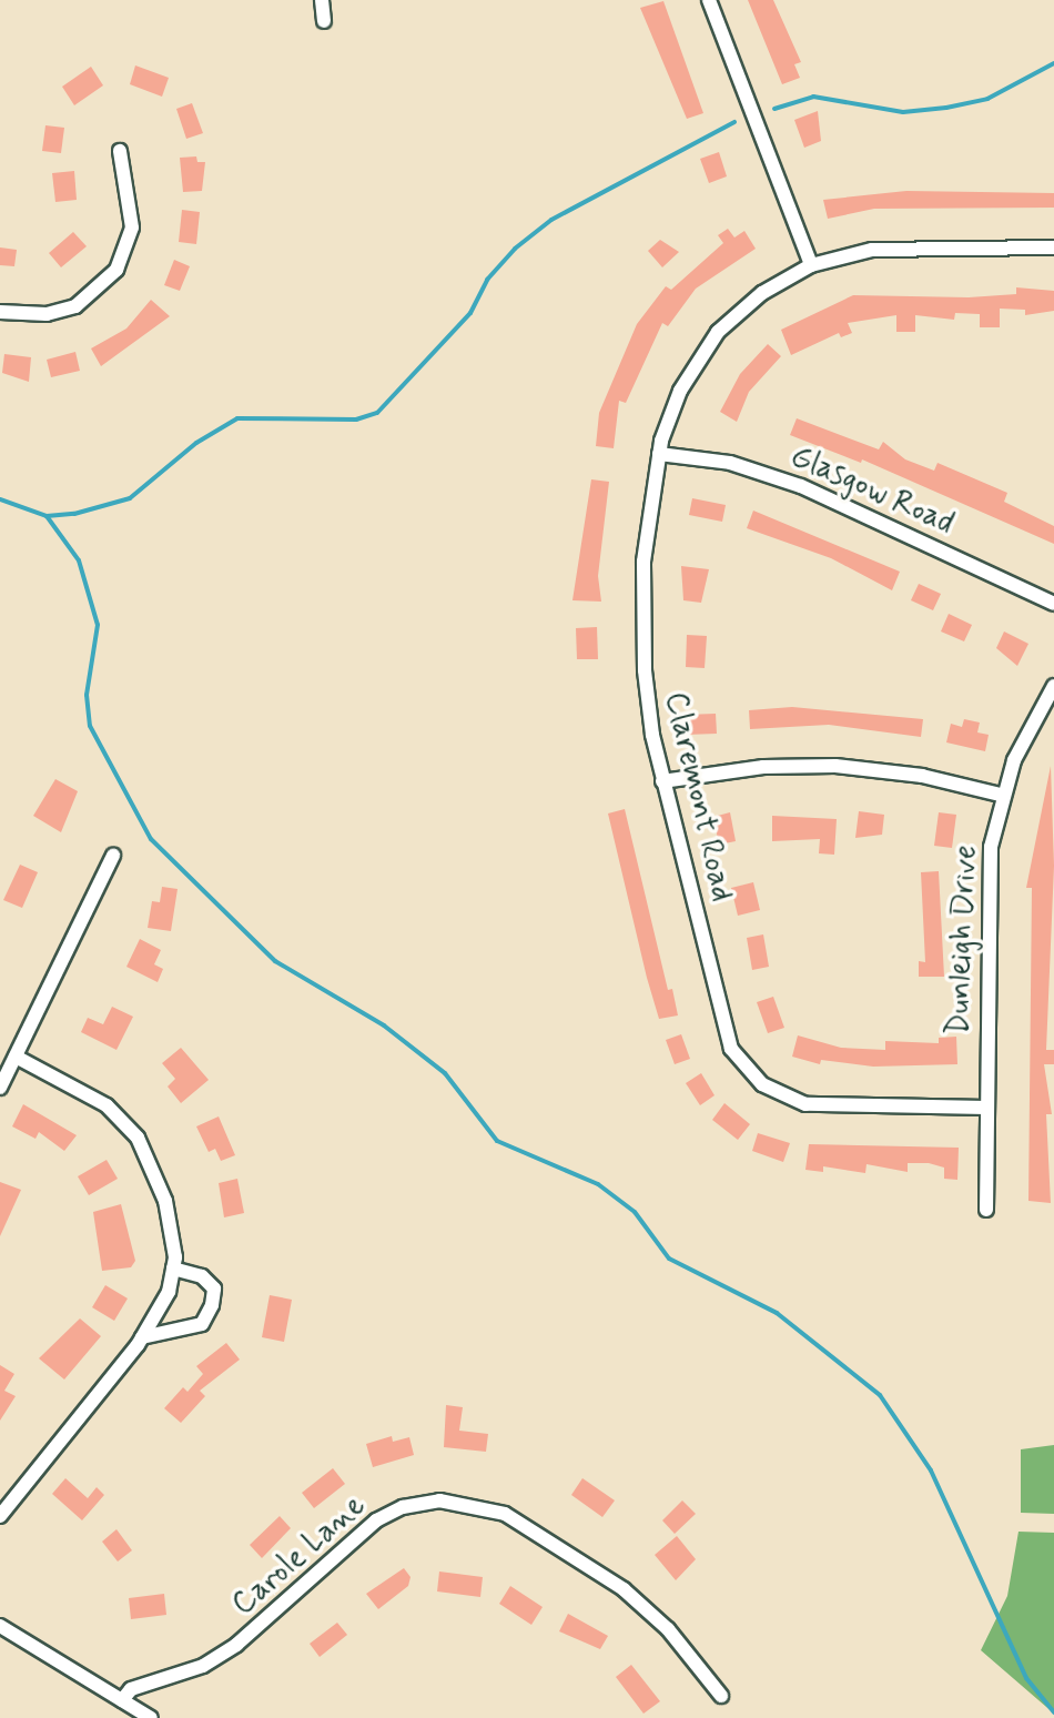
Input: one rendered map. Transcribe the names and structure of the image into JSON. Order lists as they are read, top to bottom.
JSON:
{
  "streets": {
    "street": [
      "Glasgow Road",
      "Claremont Road",
      "Dunleigh Drive",
      "Carole Lane"
    ]
  },
  "crossings": [
    ["Glasgow Road", "Claremont Road"],
    ["Claremont Road", "Dunleigh Drive"]
  ]
}
